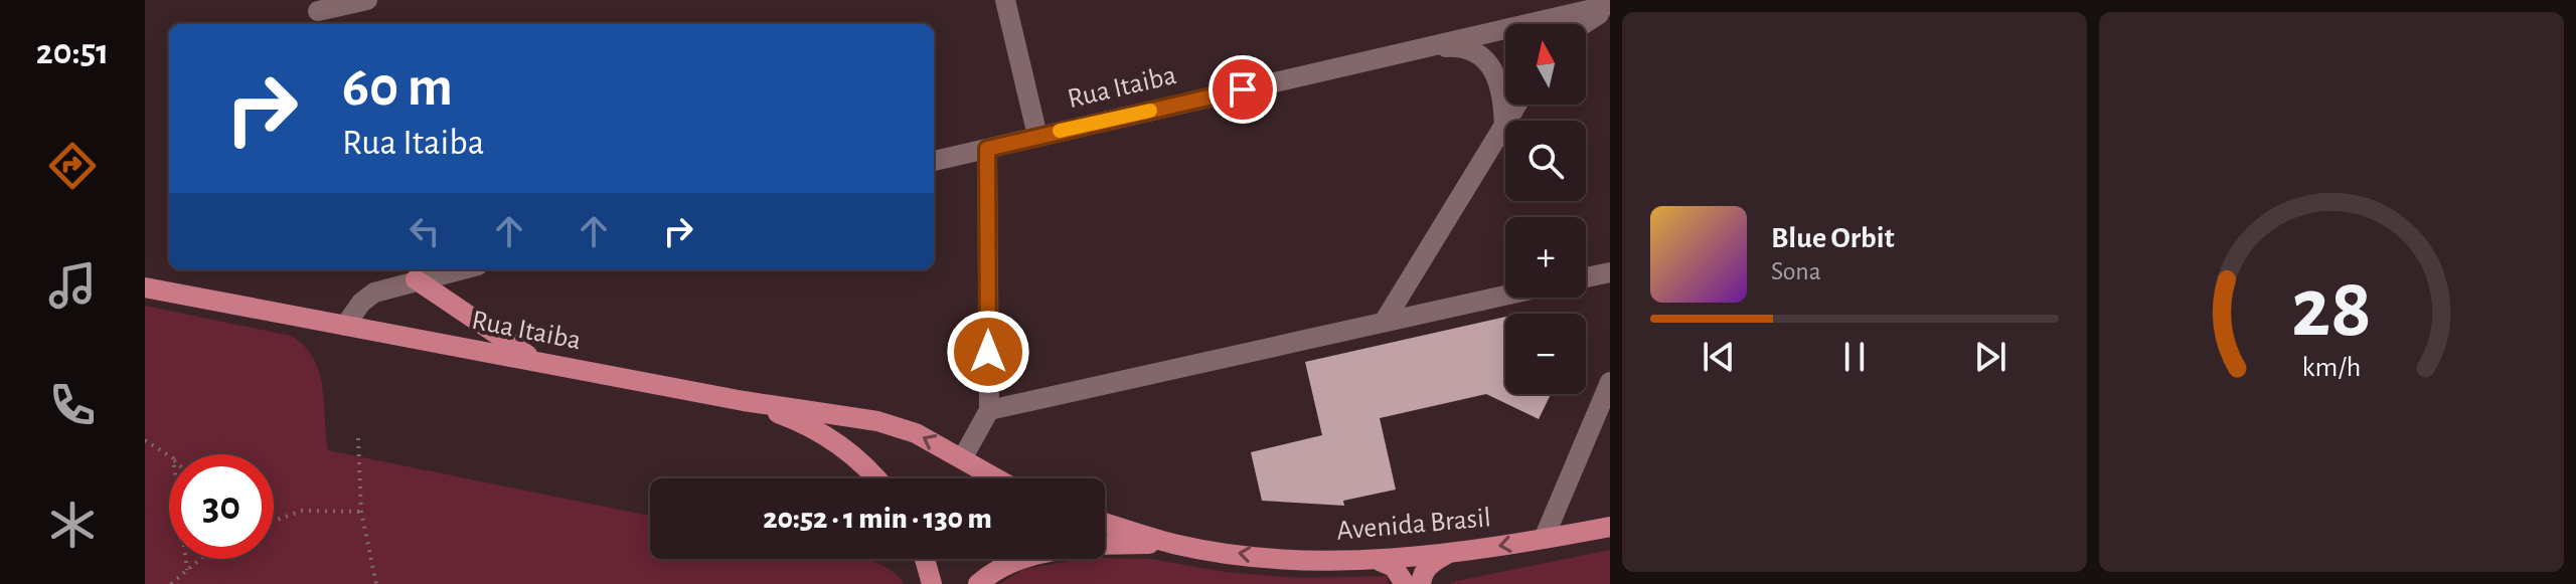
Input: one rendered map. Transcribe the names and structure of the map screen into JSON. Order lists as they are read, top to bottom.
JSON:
{
  "streets": {
    "main road": ["Rua Itaiba", "Avenida Brasil"]
  },
  "one_way": ["Avenida Brasil"],
  "north": "top",
  "page": {
    "tabs": "20:51",
    "map_buttons": ["+", "−"],
    "turn": ["60 m", "Rua Itaiba"],
    "song": ["Blue Orbit", "Sona"],
    "limit": "30",
    "trip": "20:52 · 1 min · 130 m",
    "gauge": ["28", "km/h"]
  }
}
